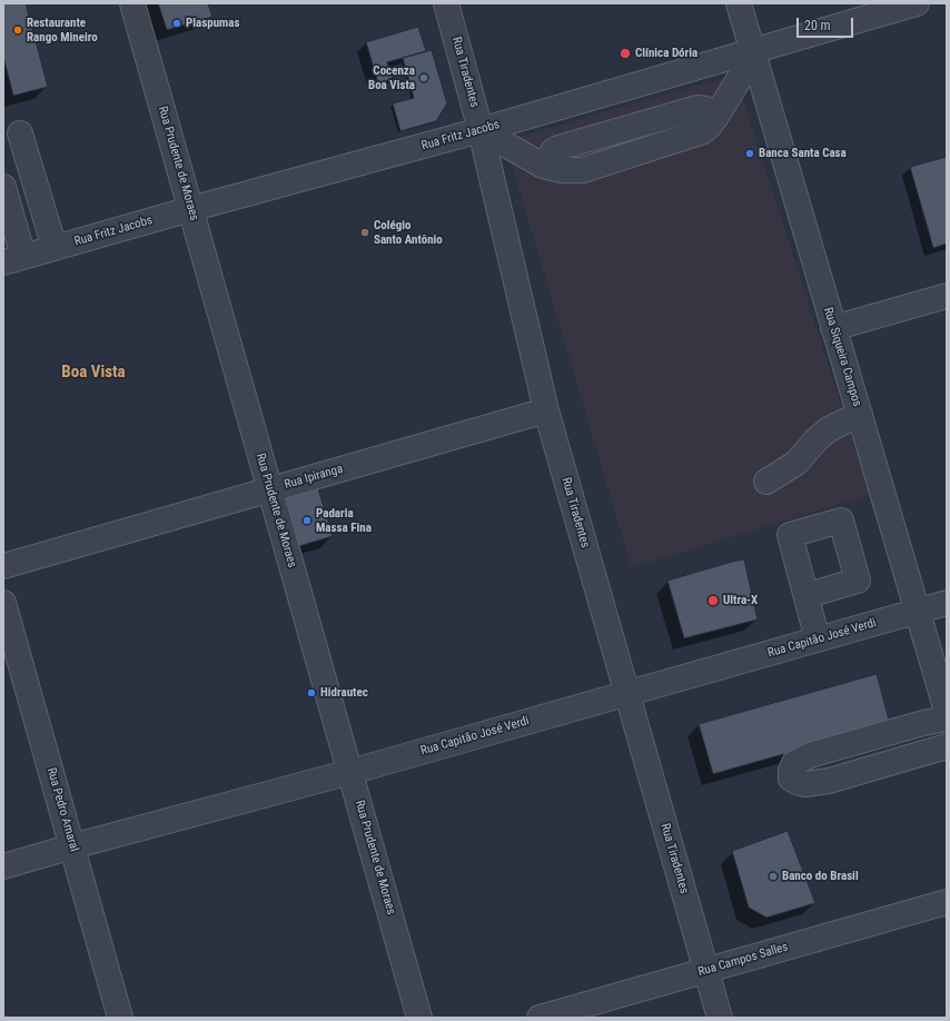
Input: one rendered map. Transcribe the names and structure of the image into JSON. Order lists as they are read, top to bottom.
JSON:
{
  "streets": {
    "street": [
      "Rua Tiradentes",
      "Rua Fritz Jacobs",
      "Rua Prudente de Moraes",
      "Rua Siqueira Campos",
      "Rua Ipiranga",
      "Rua Capitão José Verdi",
      "Rua Pedro Amaral",
      "Rua Campos Salles"
    ]
  },
  "crossings": [
    ["Rua Tiradentes", "Rua Fritz Jacobs"],
    ["Rua Tiradentes", "Rua Ipiranga"],
    ["Rua Tiradentes", "Rua Capitão José Verdi"],
    ["Rua Tiradentes", "Rua Campos Salles"],
    ["Rua Fritz Jacobs", "Rua Prudente de Moraes"],
    ["Rua Fritz Jacobs", "Rua Siqueira Campos"],
    ["Rua Prudente de Moraes", "Rua Ipiranga"],
    ["Rua Prudente de Moraes", "Rua Capitão José Verdi"],
    ["Rua Siqueira Campos", "Rua Capitão José Verdi"],
    ["Rua Capitão José Verdi", "Rua Pedro Amaral"]
  ],
  "districts": ["Boa Vista"],
  "places": [
    "Plaspumas",
    "Restaurante Rango Mineiro",
    "Clínica Dória",
    "Cocenza Boa Vista",
    "Banca Santa Casa",
    "Colégio Santo Antônio",
    "Padaria Massa Fina",
    "Ultra-X",
    "Hidrautec",
    "Banco do Brasil"
  ],
  "scale_bar": "20 m"
}
